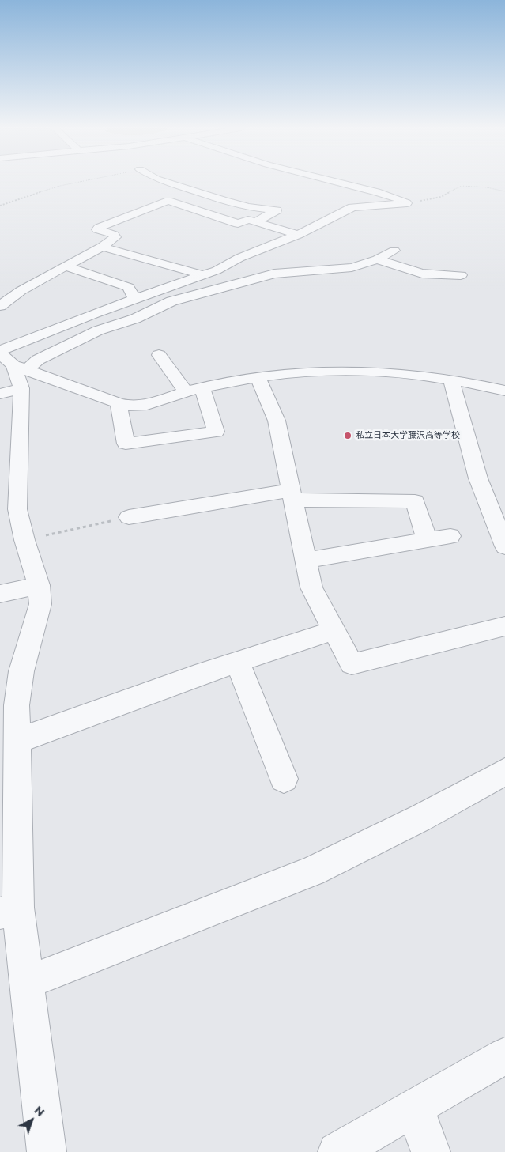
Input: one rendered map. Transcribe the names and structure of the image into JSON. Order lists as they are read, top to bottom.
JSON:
{
  "places": ["私立日本大学藤沢高等学校"],
  "north": "top right"
}
